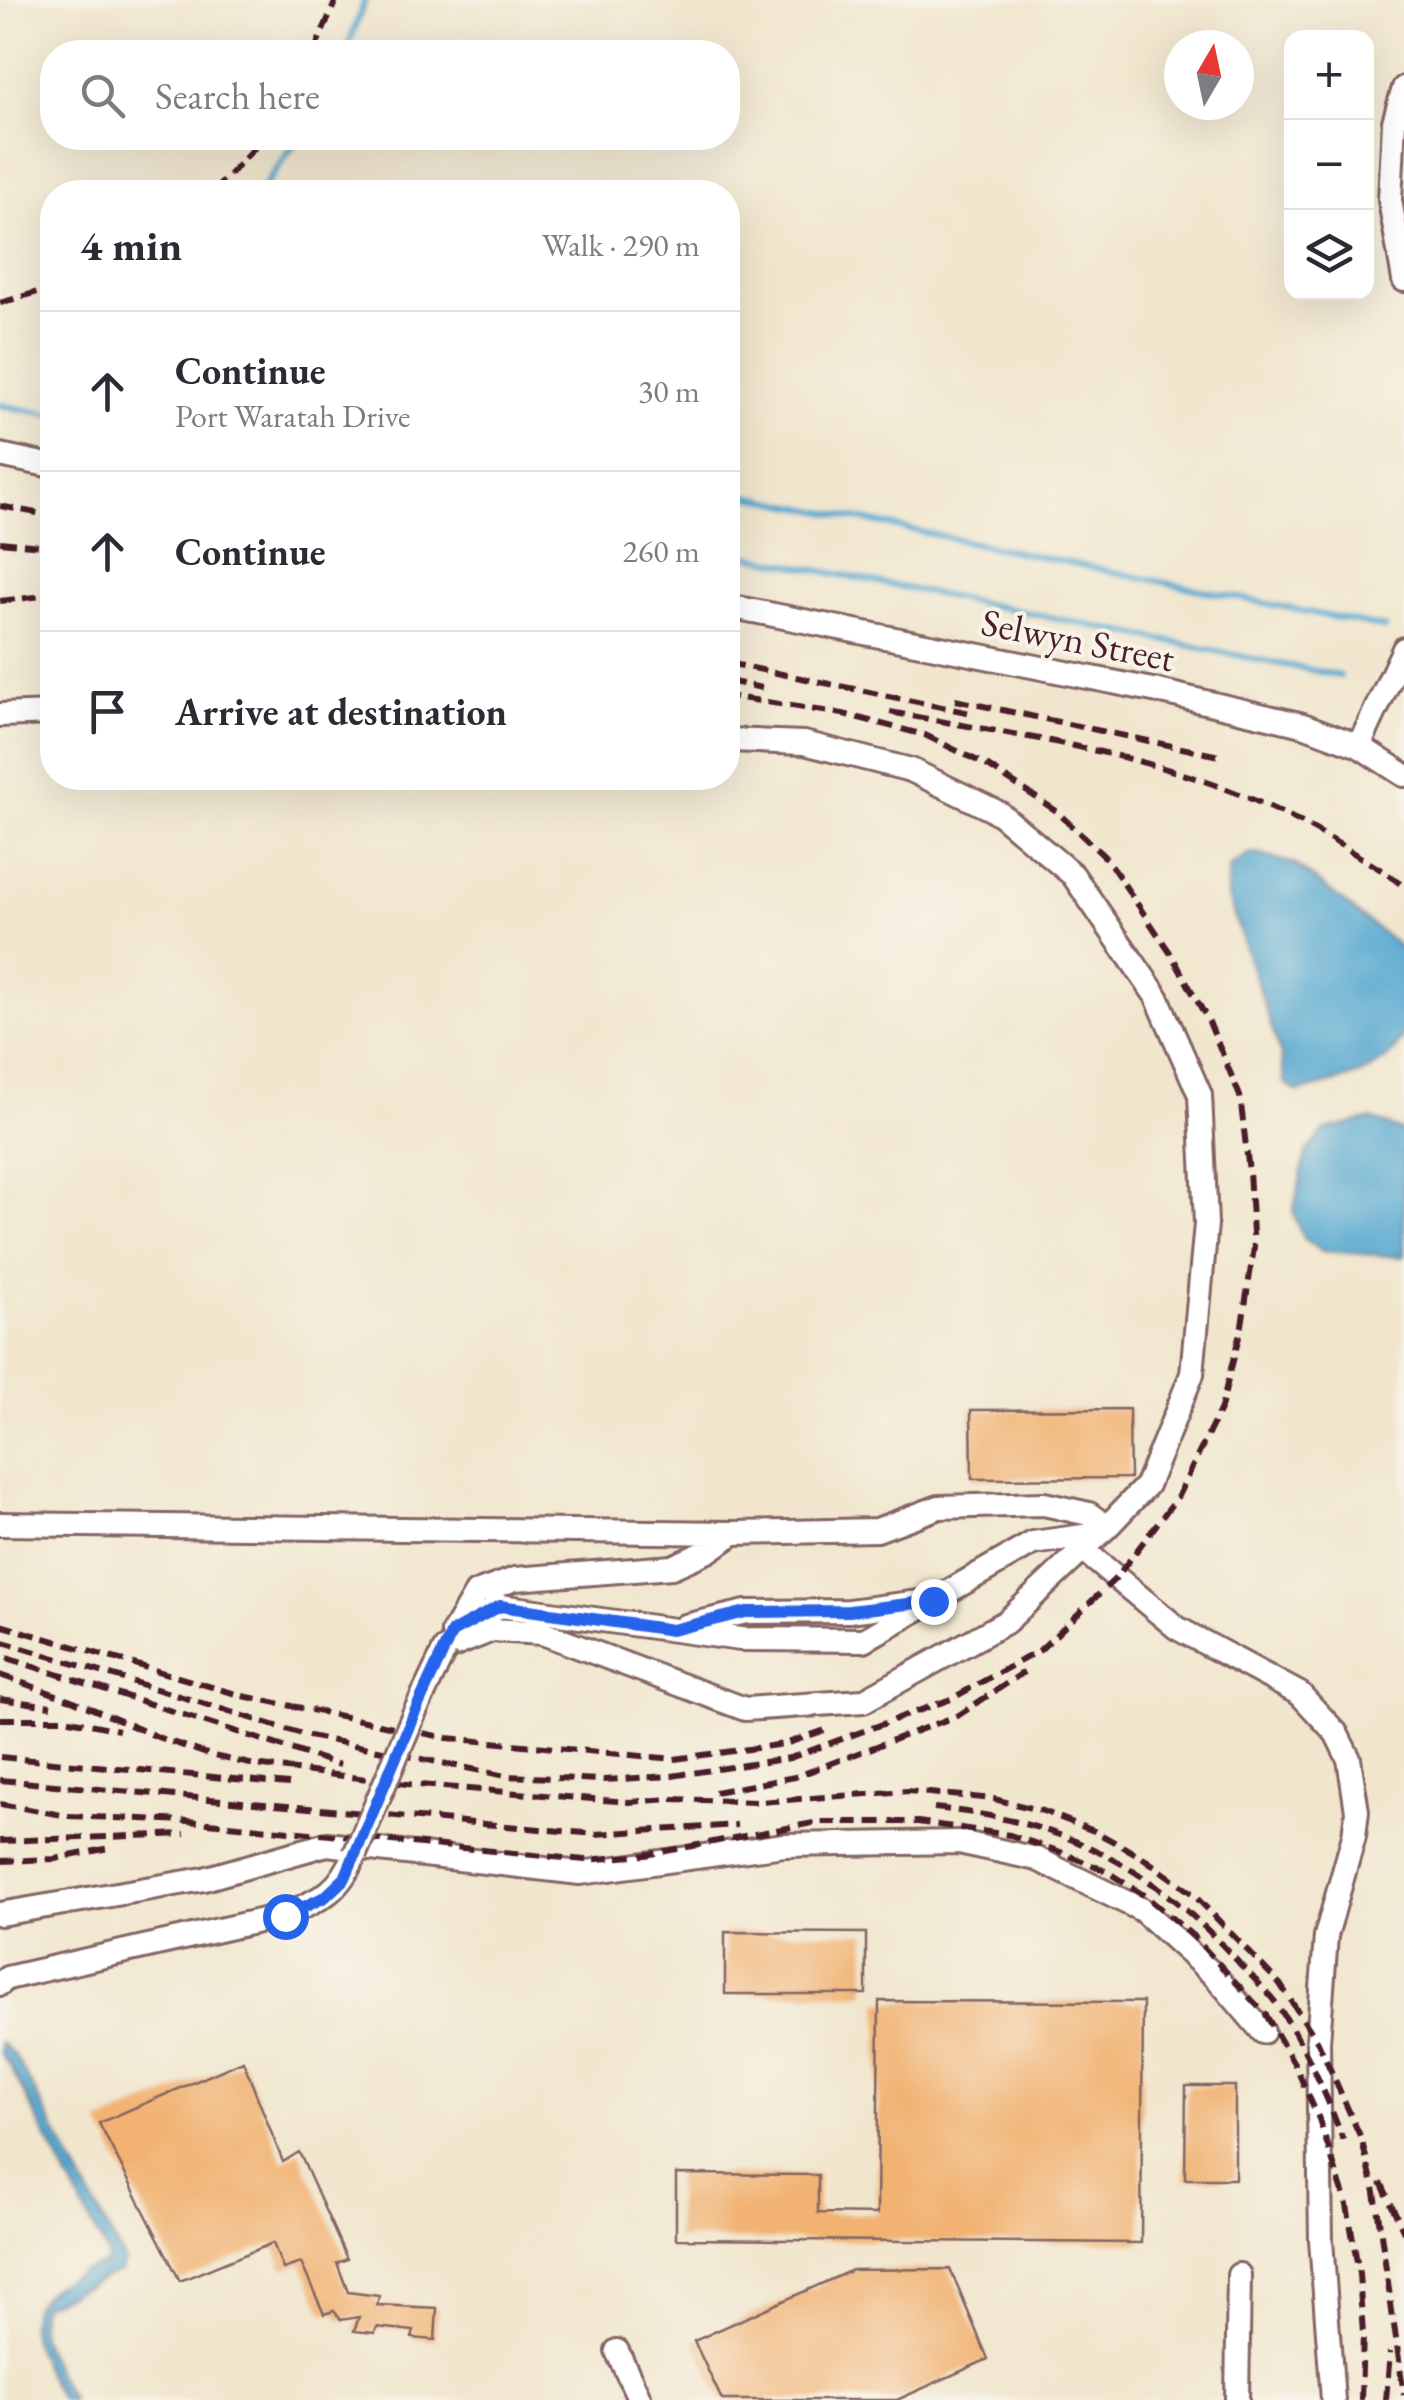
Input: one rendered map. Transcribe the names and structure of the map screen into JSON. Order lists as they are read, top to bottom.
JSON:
{
  "streets": {
    "street": ["Selwyn Street"]
  },
  "north": "top",
  "page": {
    "map_buttons": ["+", "−"],
    "search": "Search here",
    "heading": ["4 min", "Walk · 290 m"],
    "list": [
      ["Continue", "Port Waratah Drive", "30 m"],
      ["Continue", "260 m"],
      "Arrive at destination"
    ]
  }
}
